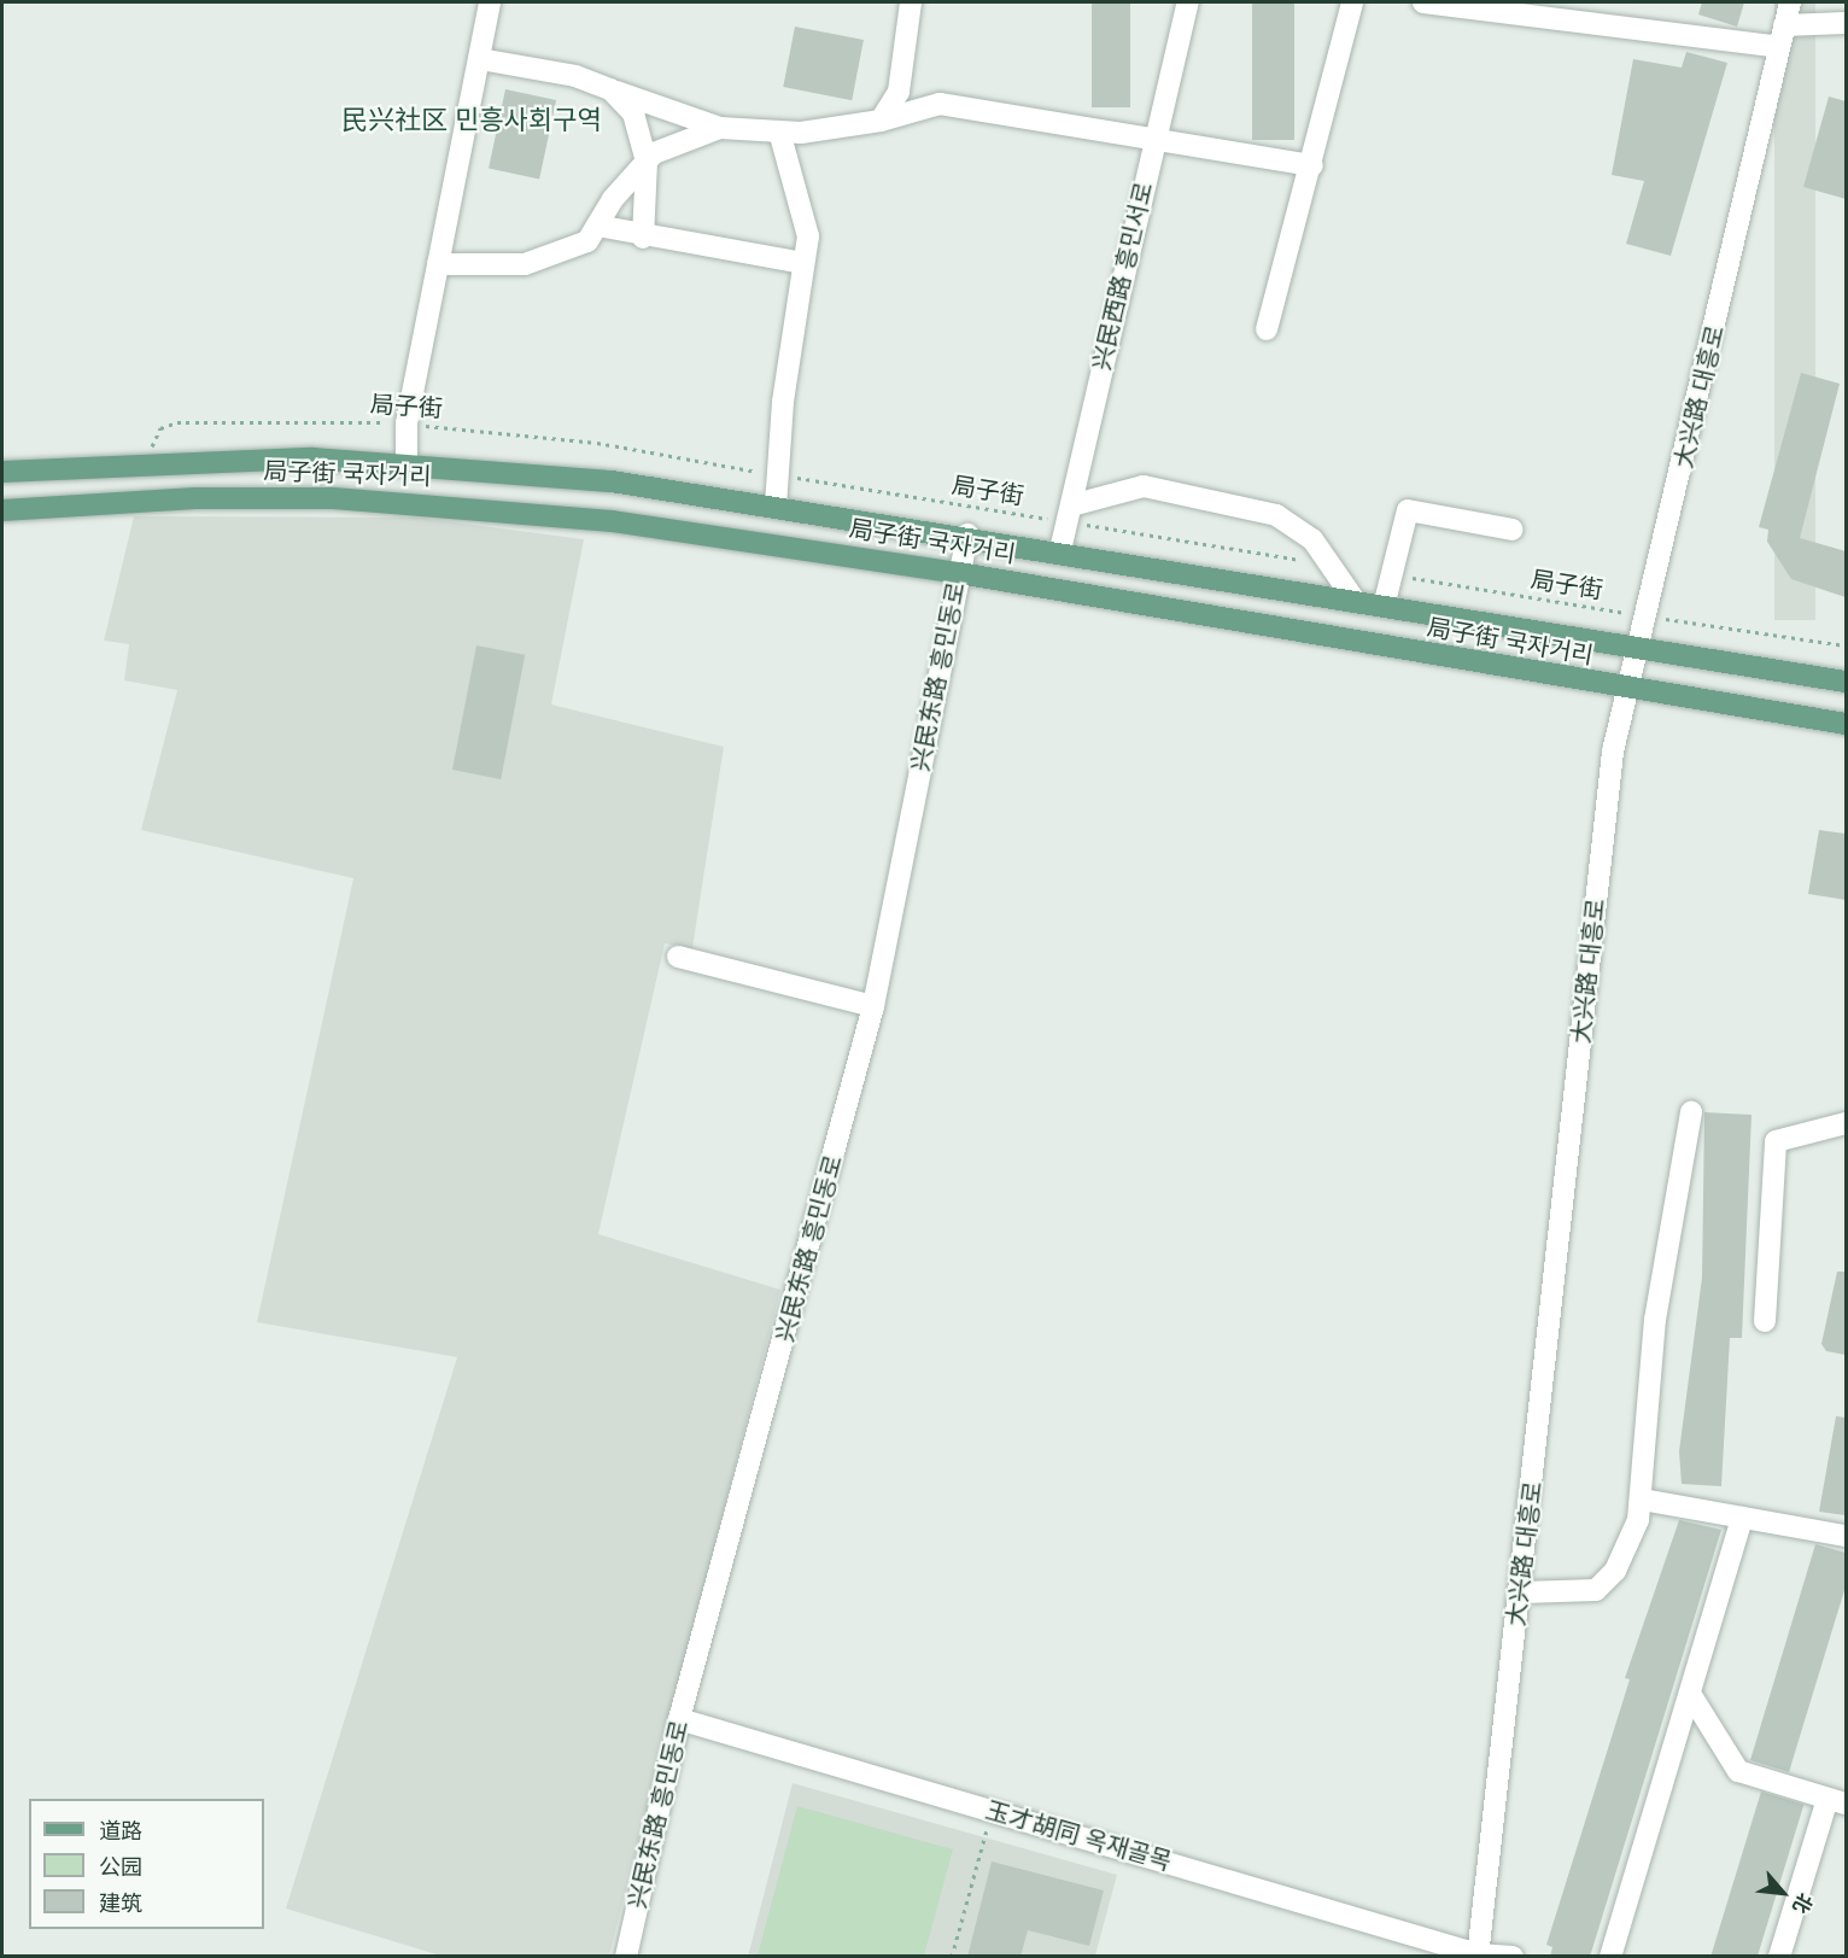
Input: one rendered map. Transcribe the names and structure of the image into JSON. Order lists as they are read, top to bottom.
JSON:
{
  "streets": {
    "main road": ["局子街 국자거리"],
    "street": [
      "兴民西路 흥민서로",
      "大兴路 대흥로",
      "兴民东路 흥민동로",
      "玉才胡同 옥재골목"
    ],
    "path": ["局子街"]
  },
  "crossings": [
    ["兴民西路 흥민서로", "局子街"],
    ["兴民西路 흥민서로", "局子街 국자거리"],
    ["大兴路 대흥로", "局子街"],
    ["大兴路 대흥로", "局子街 국자거리"],
    ["大兴路 대흥로", "玉才胡同 옥재골목"],
    ["局子街", "局子街 국자거리"],
    ["局子街 국자거리", "兴民东路 흥민동로"],
    ["兴民东路 흥민동로", "玉才胡同 옥재골목"]
  ],
  "districts": ["民兴社区 민흥사회구역"],
  "legend": ["道路", "公园", "建筑"],
  "north": "bottom right"
}
